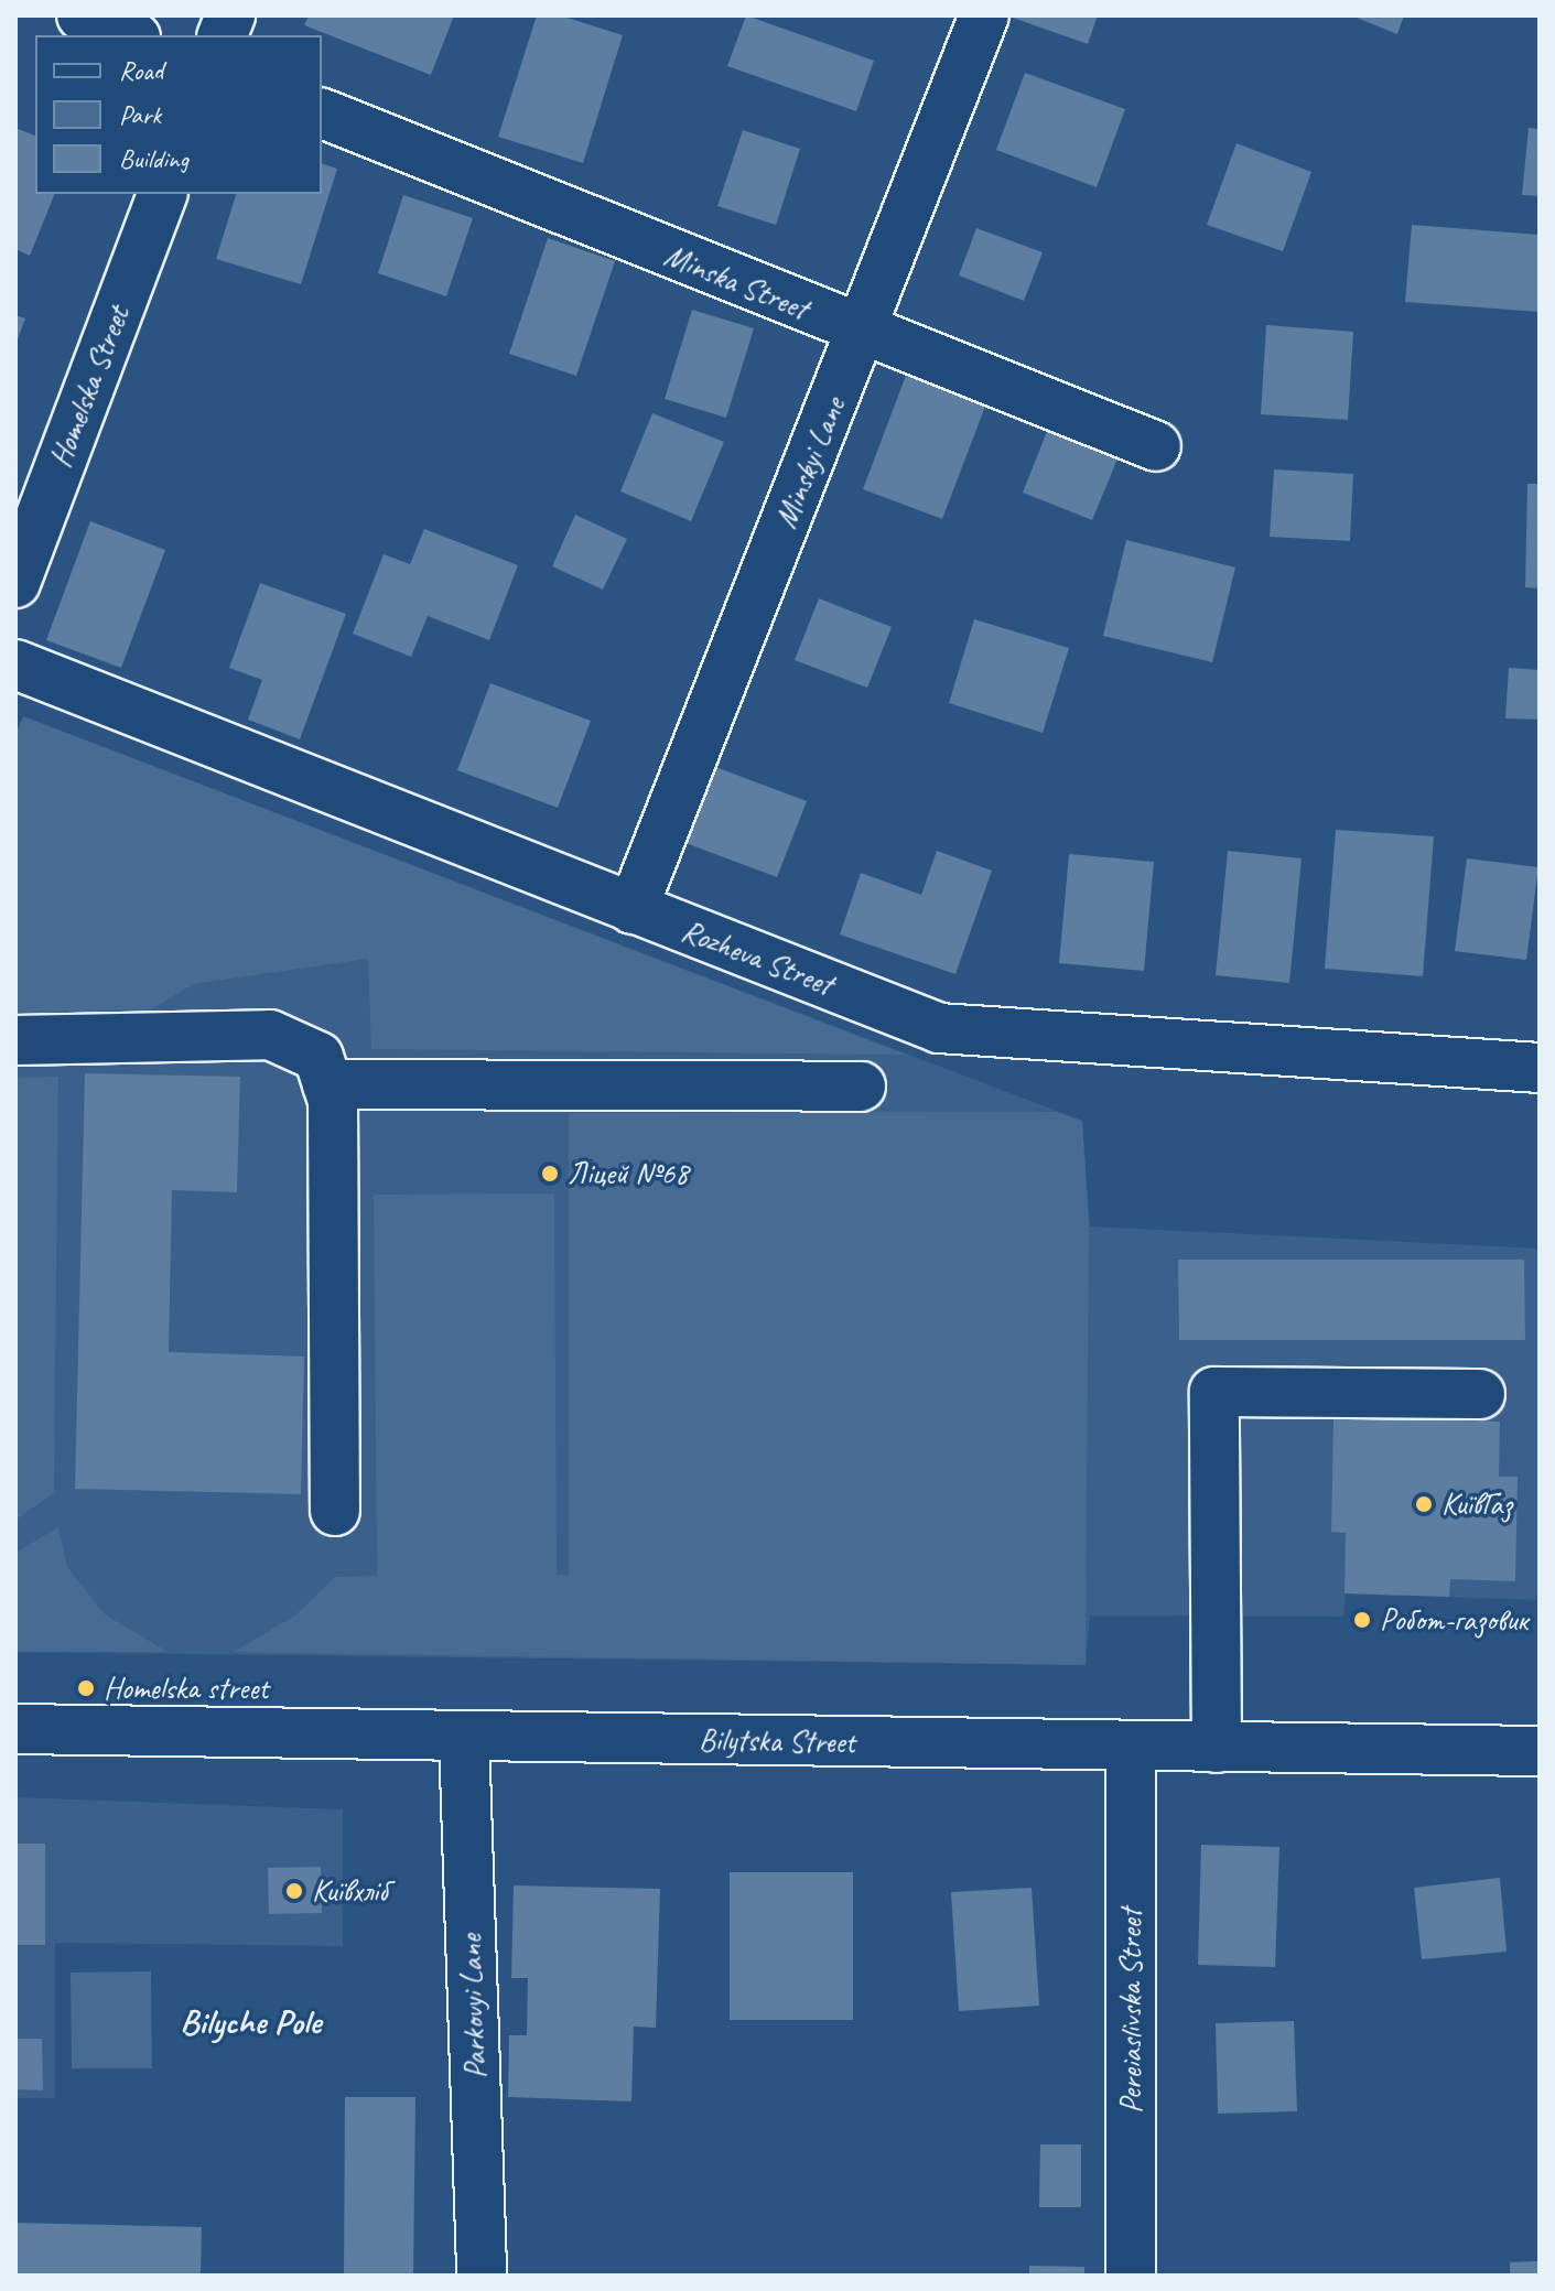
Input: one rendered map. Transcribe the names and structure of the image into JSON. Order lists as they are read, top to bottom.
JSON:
{
  "streets": {
    "street": [
      "Minska Street",
      "Homelska Street",
      "Minskyi Lane",
      "Rozheva Street",
      "Bilytska Street",
      "Parkovyi Lane",
      "Pereiaslivska Street"
    ]
  },
  "crossings": [
    ["Minska Street", "Minskyi Lane"],
    ["Minskyi Lane", "Rozheva Street"],
    ["Bilytska Street", "Parkovyi Lane"],
    ["Bilytska Street", "Pereiaslivska Street"]
  ],
  "districts": ["Bilyche Pole"],
  "places": [
    "Ліцей №68",
    "КиївГаз",
    "Робот-газовик",
    "Homelska street",
    "Київхліб"
  ],
  "legend": ["Road", "Park", "Building"]
}
